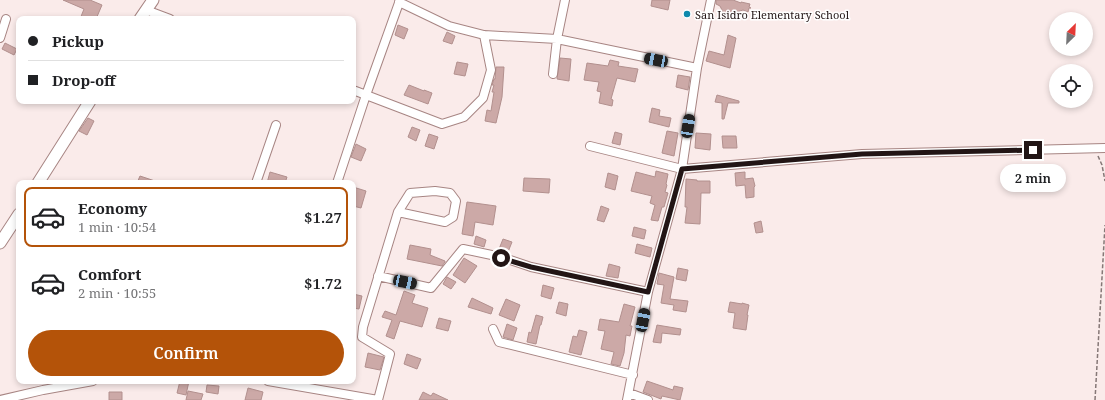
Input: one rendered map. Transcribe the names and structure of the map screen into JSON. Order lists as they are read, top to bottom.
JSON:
{
  "places": ["San Isidro Elementary School"],
  "north": "top right",
  "page": {
    "banner": ["Pickup", "Drop-off"],
    "bubble": "2 min",
    "list": [
      {
        "name": "Economy",
        "note": "1 min · 10:54",
        "value": "$1.27"
      },
      {
        "name": "Comfort",
        "note": "2 min · 10:55",
        "value": "$1.72"
      }
    ],
    "buttons": "Confirm"
  }
}
